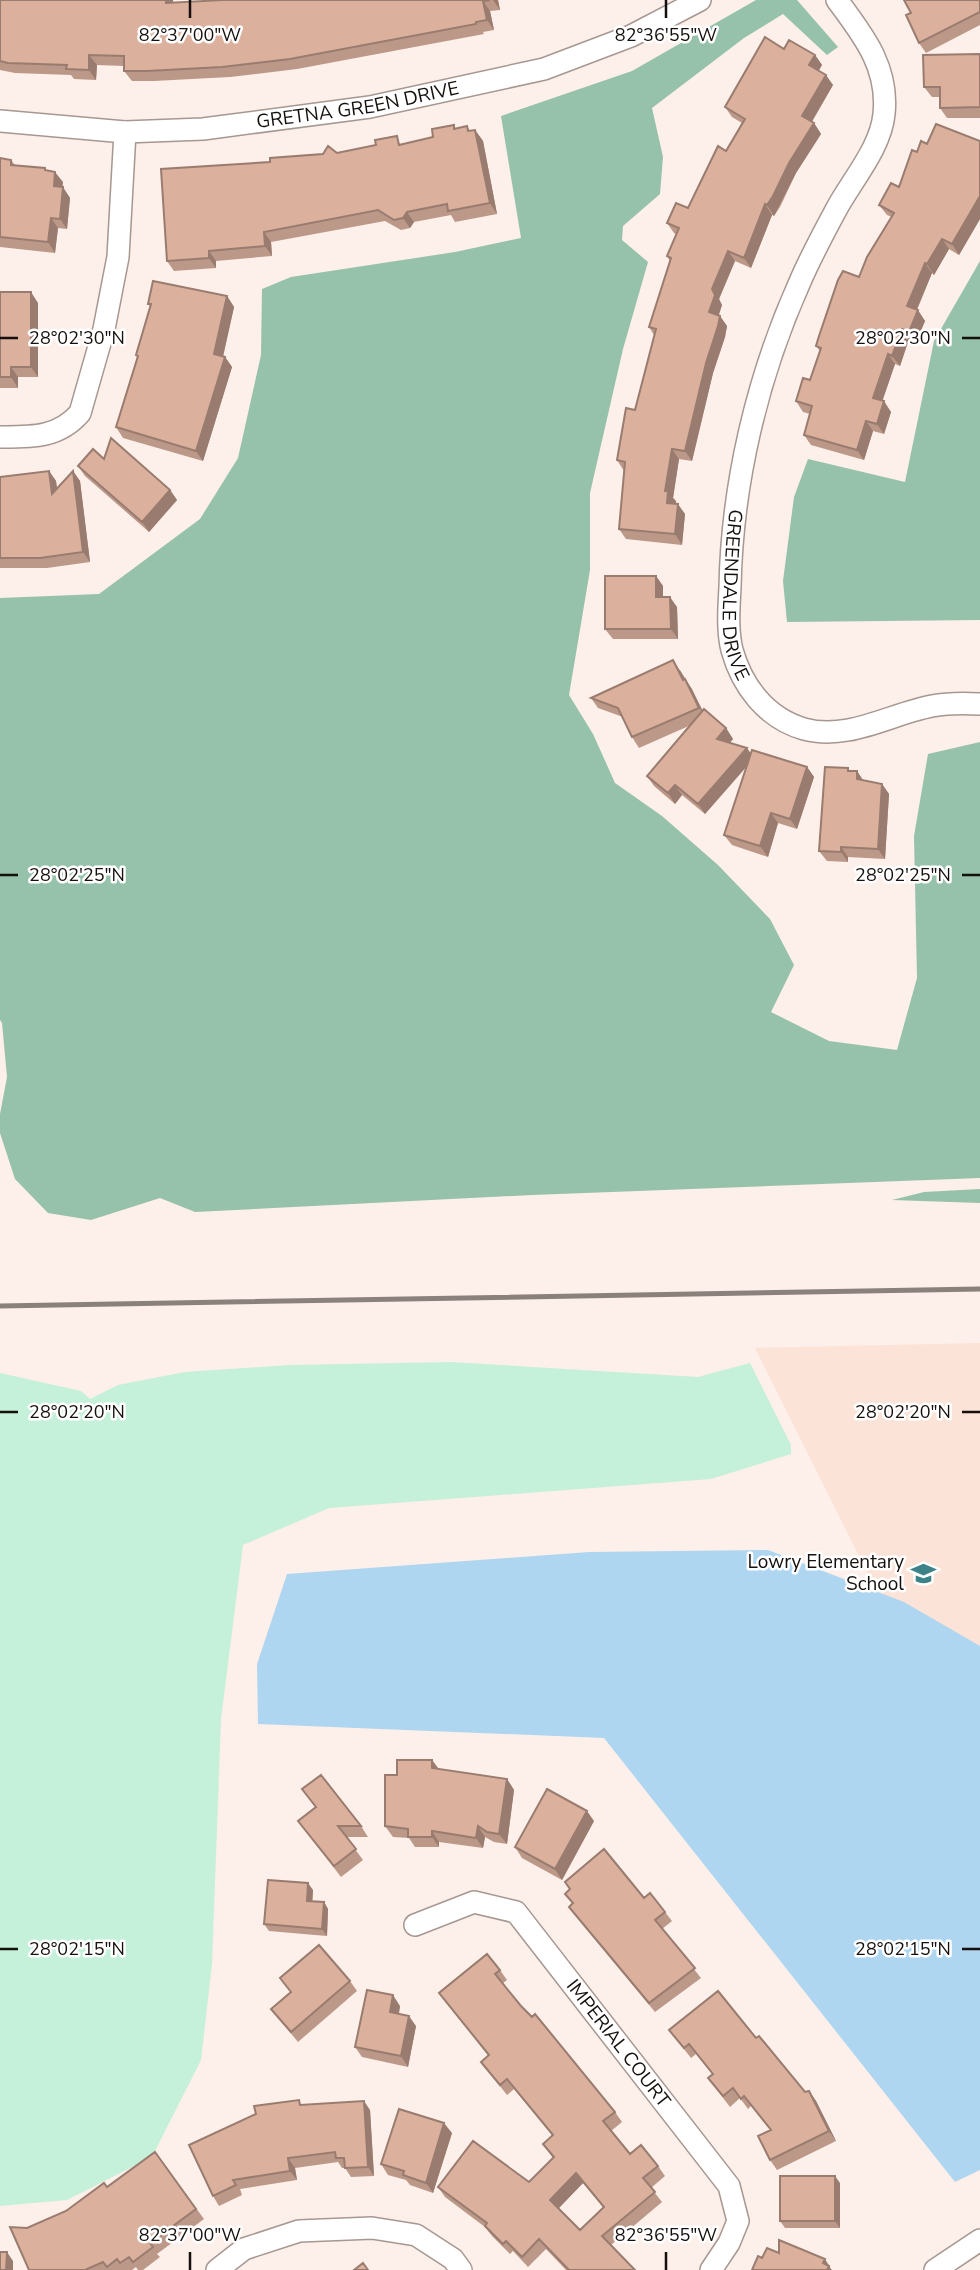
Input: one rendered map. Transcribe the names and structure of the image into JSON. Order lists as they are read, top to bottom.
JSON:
{
  "streets": {
    "street": ["GRETNA GREEN DRIVE", "GREENDALE DRIVE", "IMPERIAL COURT"]
  },
  "places": {
    "school or university": ["Lowry Elementary School"]
  },
  "coordinates": [
    "82°37'00\"W",
    "82°36'55\"W",
    "28°02'30\"N",
    "28°02'25\"N",
    "28°02'20\"N",
    "28°02'15\"N"
  ]
}
